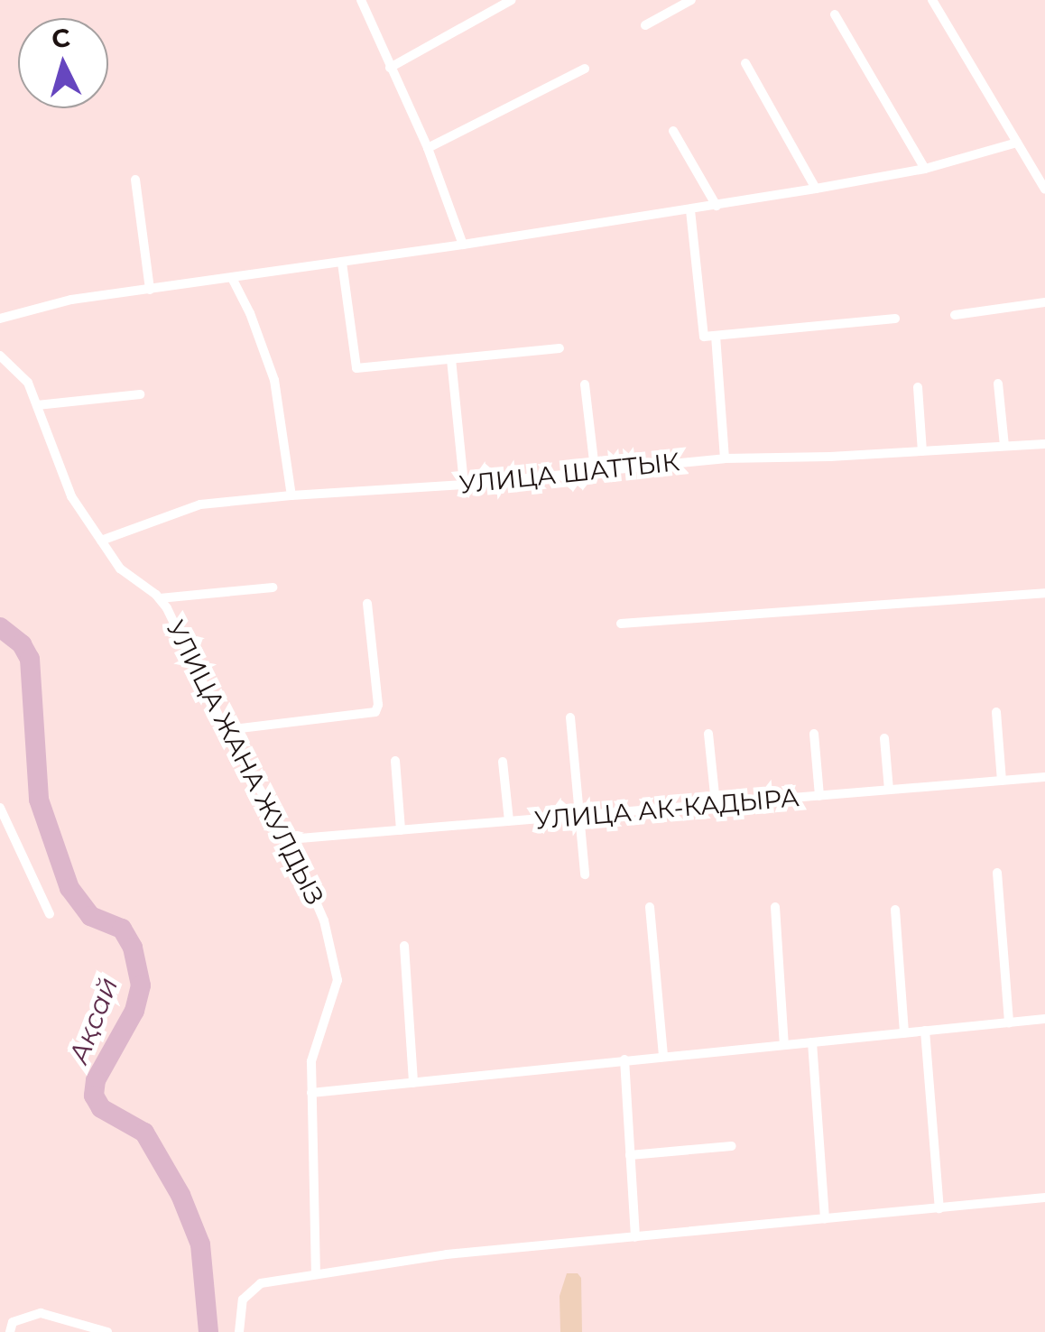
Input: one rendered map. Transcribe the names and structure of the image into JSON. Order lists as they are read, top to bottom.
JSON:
{
  "streets": {
    "street": ["УЛИЦА ШАТТЫК", "УЛИЦА ЖАНА ЖУЛДЫЗ", "УЛИЦА АК-КАДЫРА"]
  },
  "crossings": [
    ["УЛИЦА ШАТТЫК", "УЛИЦА ЖАНА ЖУЛДЫЗ"],
    ["УЛИЦА ЖАНА ЖУЛДЫЗ", "УЛИЦА АК-КАДЫРА"]
  ],
  "water": ["Ақсай"],
  "north": "top"
}
